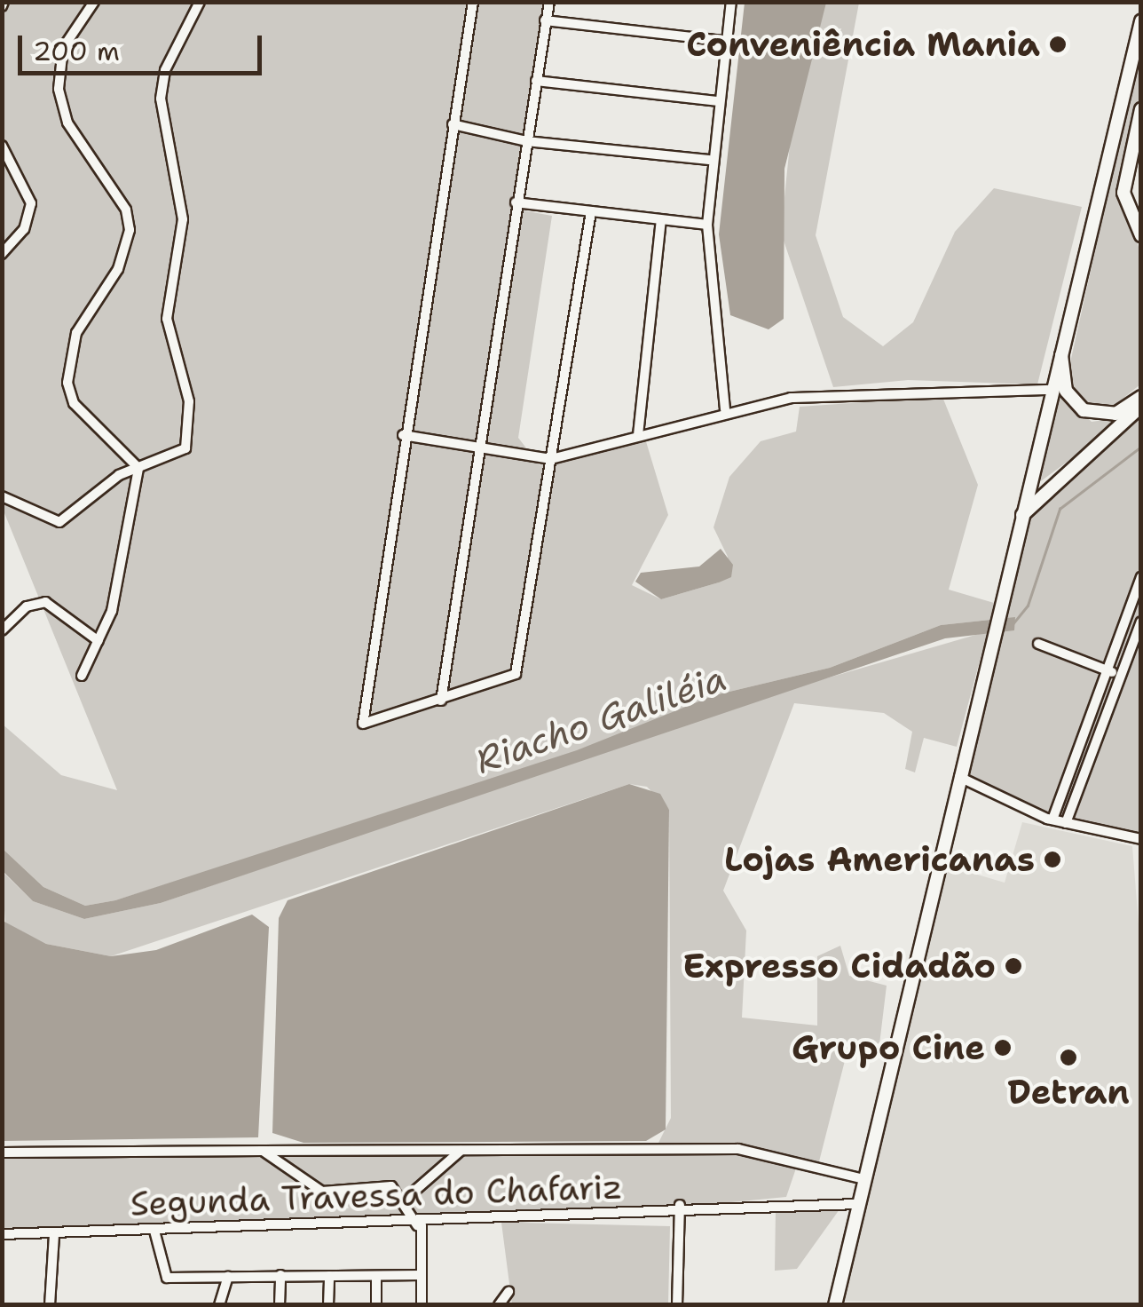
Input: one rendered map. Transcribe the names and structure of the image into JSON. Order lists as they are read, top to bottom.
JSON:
{
  "streets": {
    "street": ["Segunda Travessa do Chafariz"]
  },
  "water": ["Riacho Galiléia"],
  "places": [
    "Conveniência Mania",
    "Lojas Americanas",
    "Expresso Cidadão",
    "Grupo Cine",
    "Detran"
  ],
  "scale_bar": "200 m"
}
